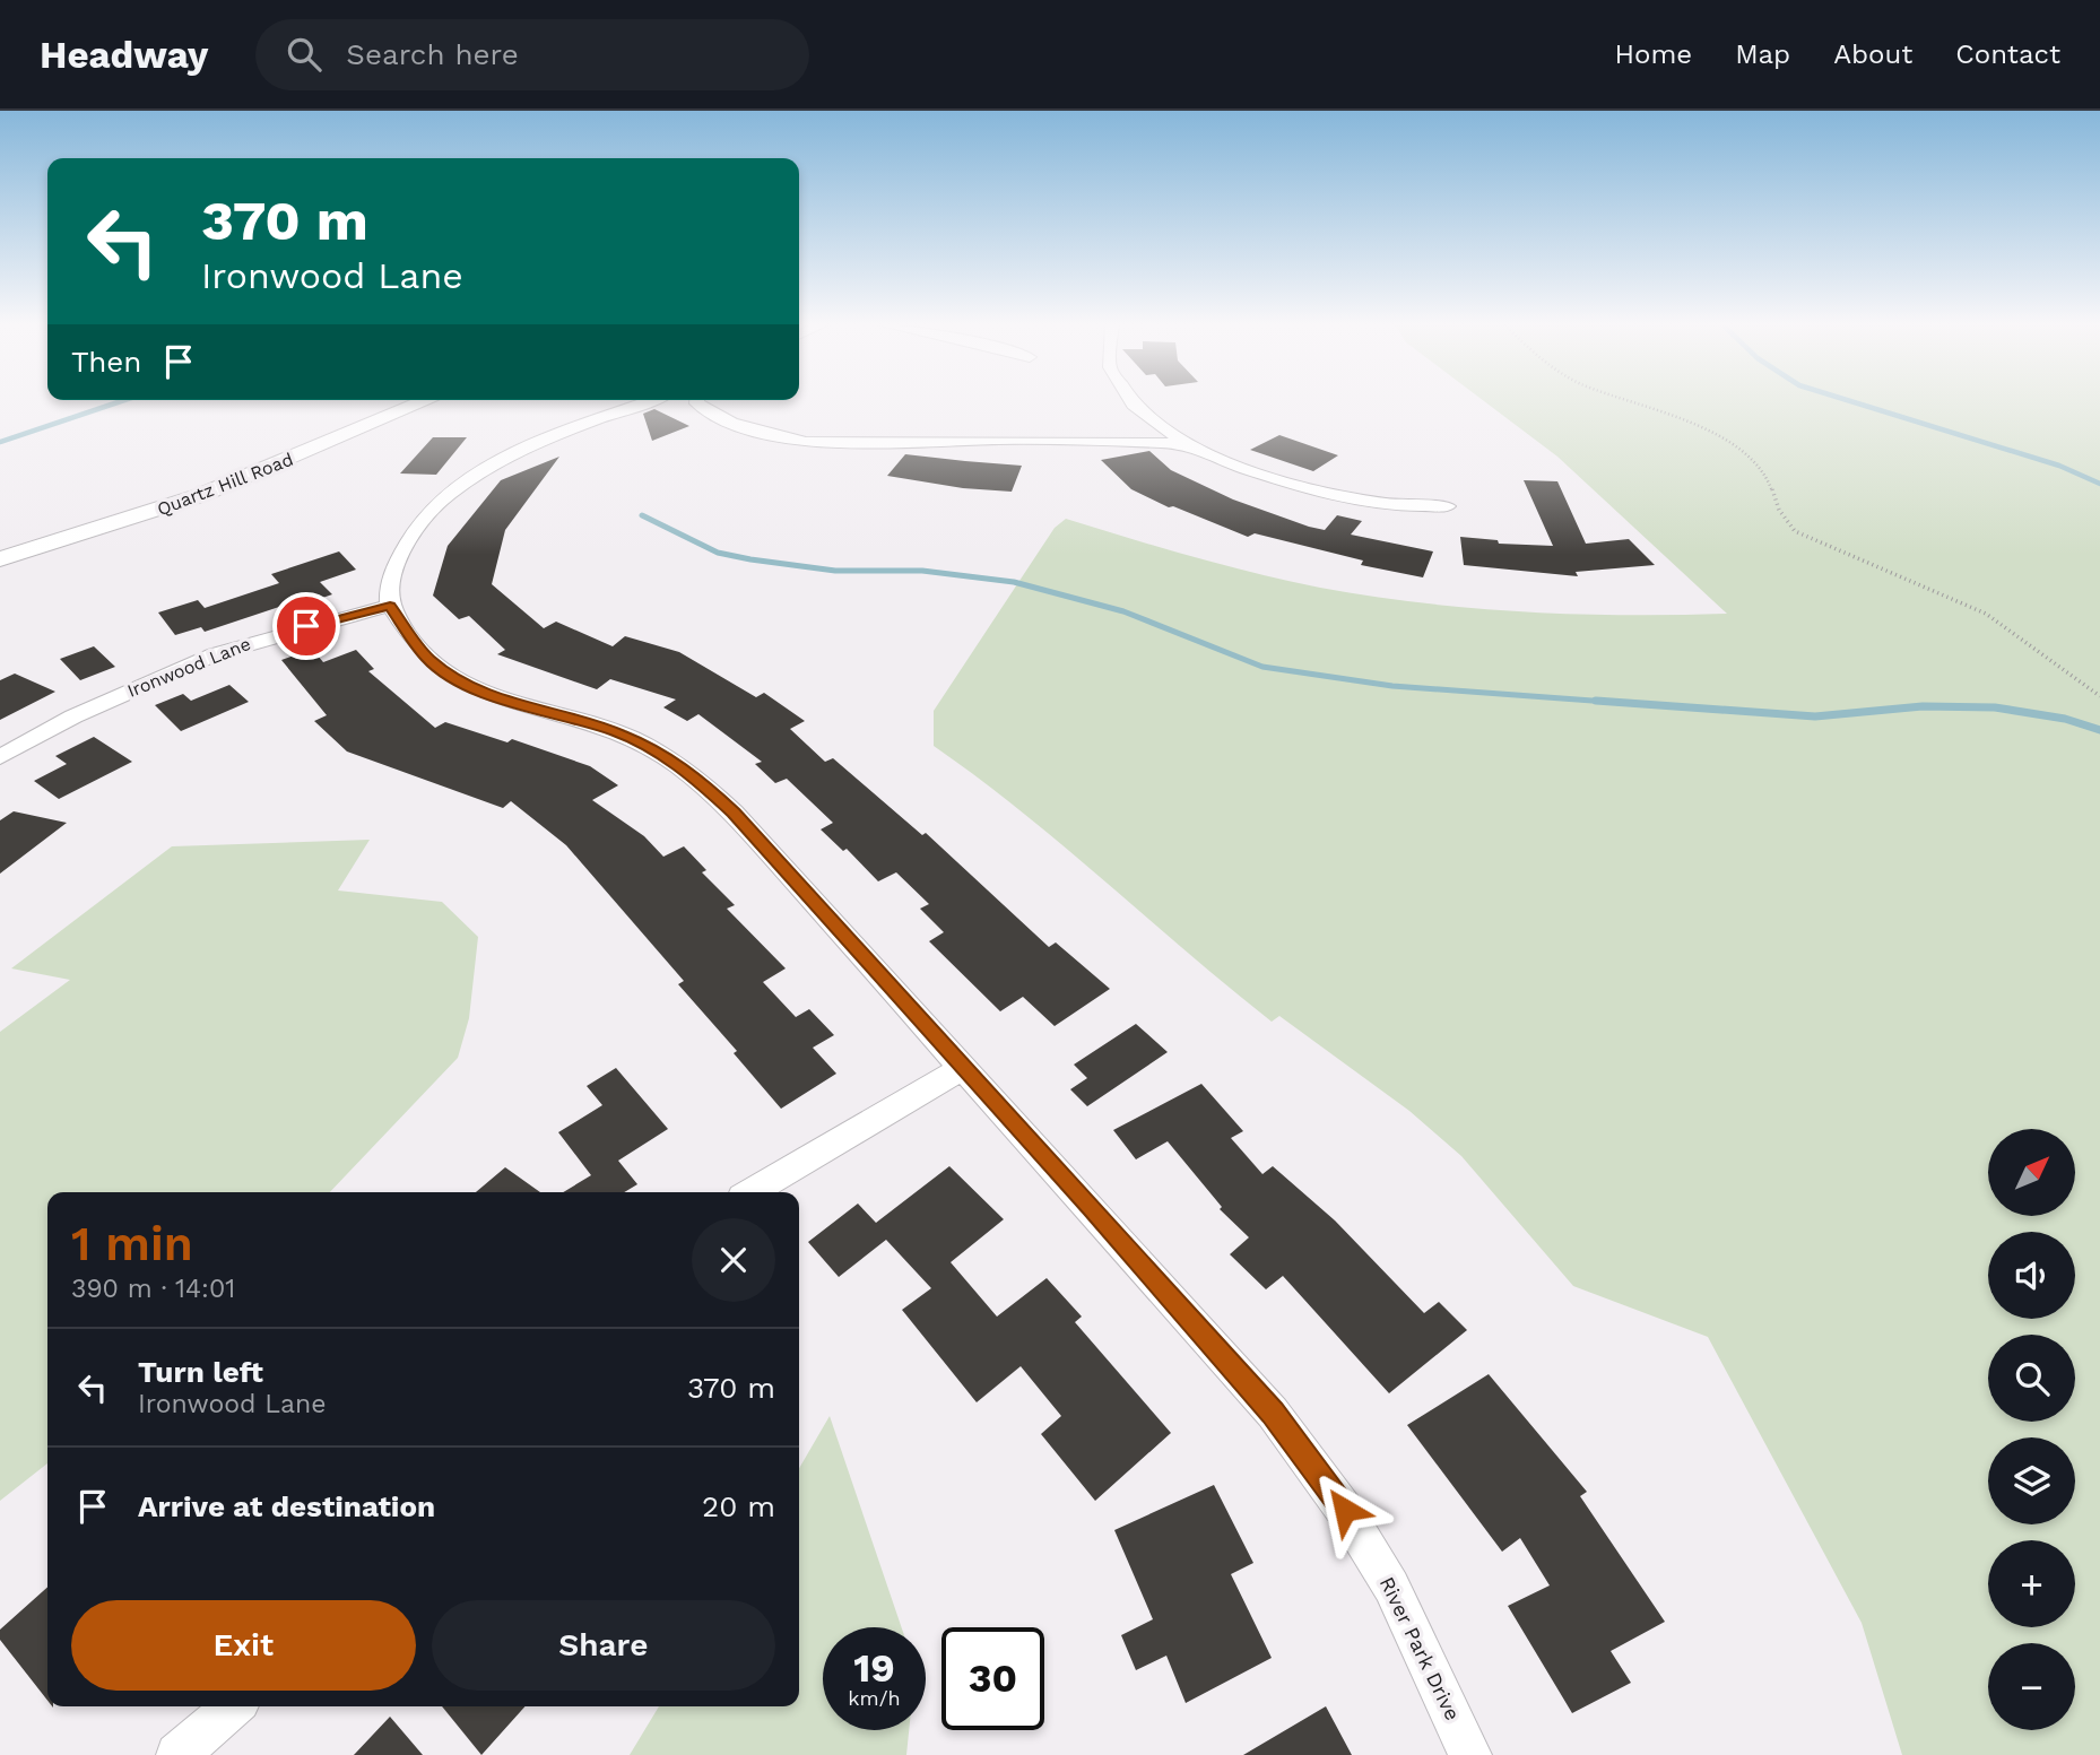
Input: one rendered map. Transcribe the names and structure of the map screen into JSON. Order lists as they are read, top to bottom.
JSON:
{
  "streets": {
    "street": ["Quartz Hill Road", "Ironwood Lane", "River Park Drive"]
  },
  "crossings": [
    ["Ironwood Lane", "River Park Drive"]
  ],
  "north": "top right",
  "page": {
    "header": "Headway",
    "search": "Search here",
    "nav": [
      "Home",
      "Map",
      "About",
      "Contact"
    ],
    "turn": ["370 m", "Ironwood Lane"],
    "then": "Then",
    "map_buttons": ["+", "−"],
    "heading": ["1 min", "390 m · 14:01"],
    "list": [
      {
        "name": "Turn left",
        "note": "Ironwood Lane",
        "value": "370 m"
      },
      {
        "name": "Arrive at destination",
        "value": "20 m"
      }
    ],
    "buttons": ["Exit", "Share"],
    "speed": "19 km/h",
    "limit": "30"
  }
}
